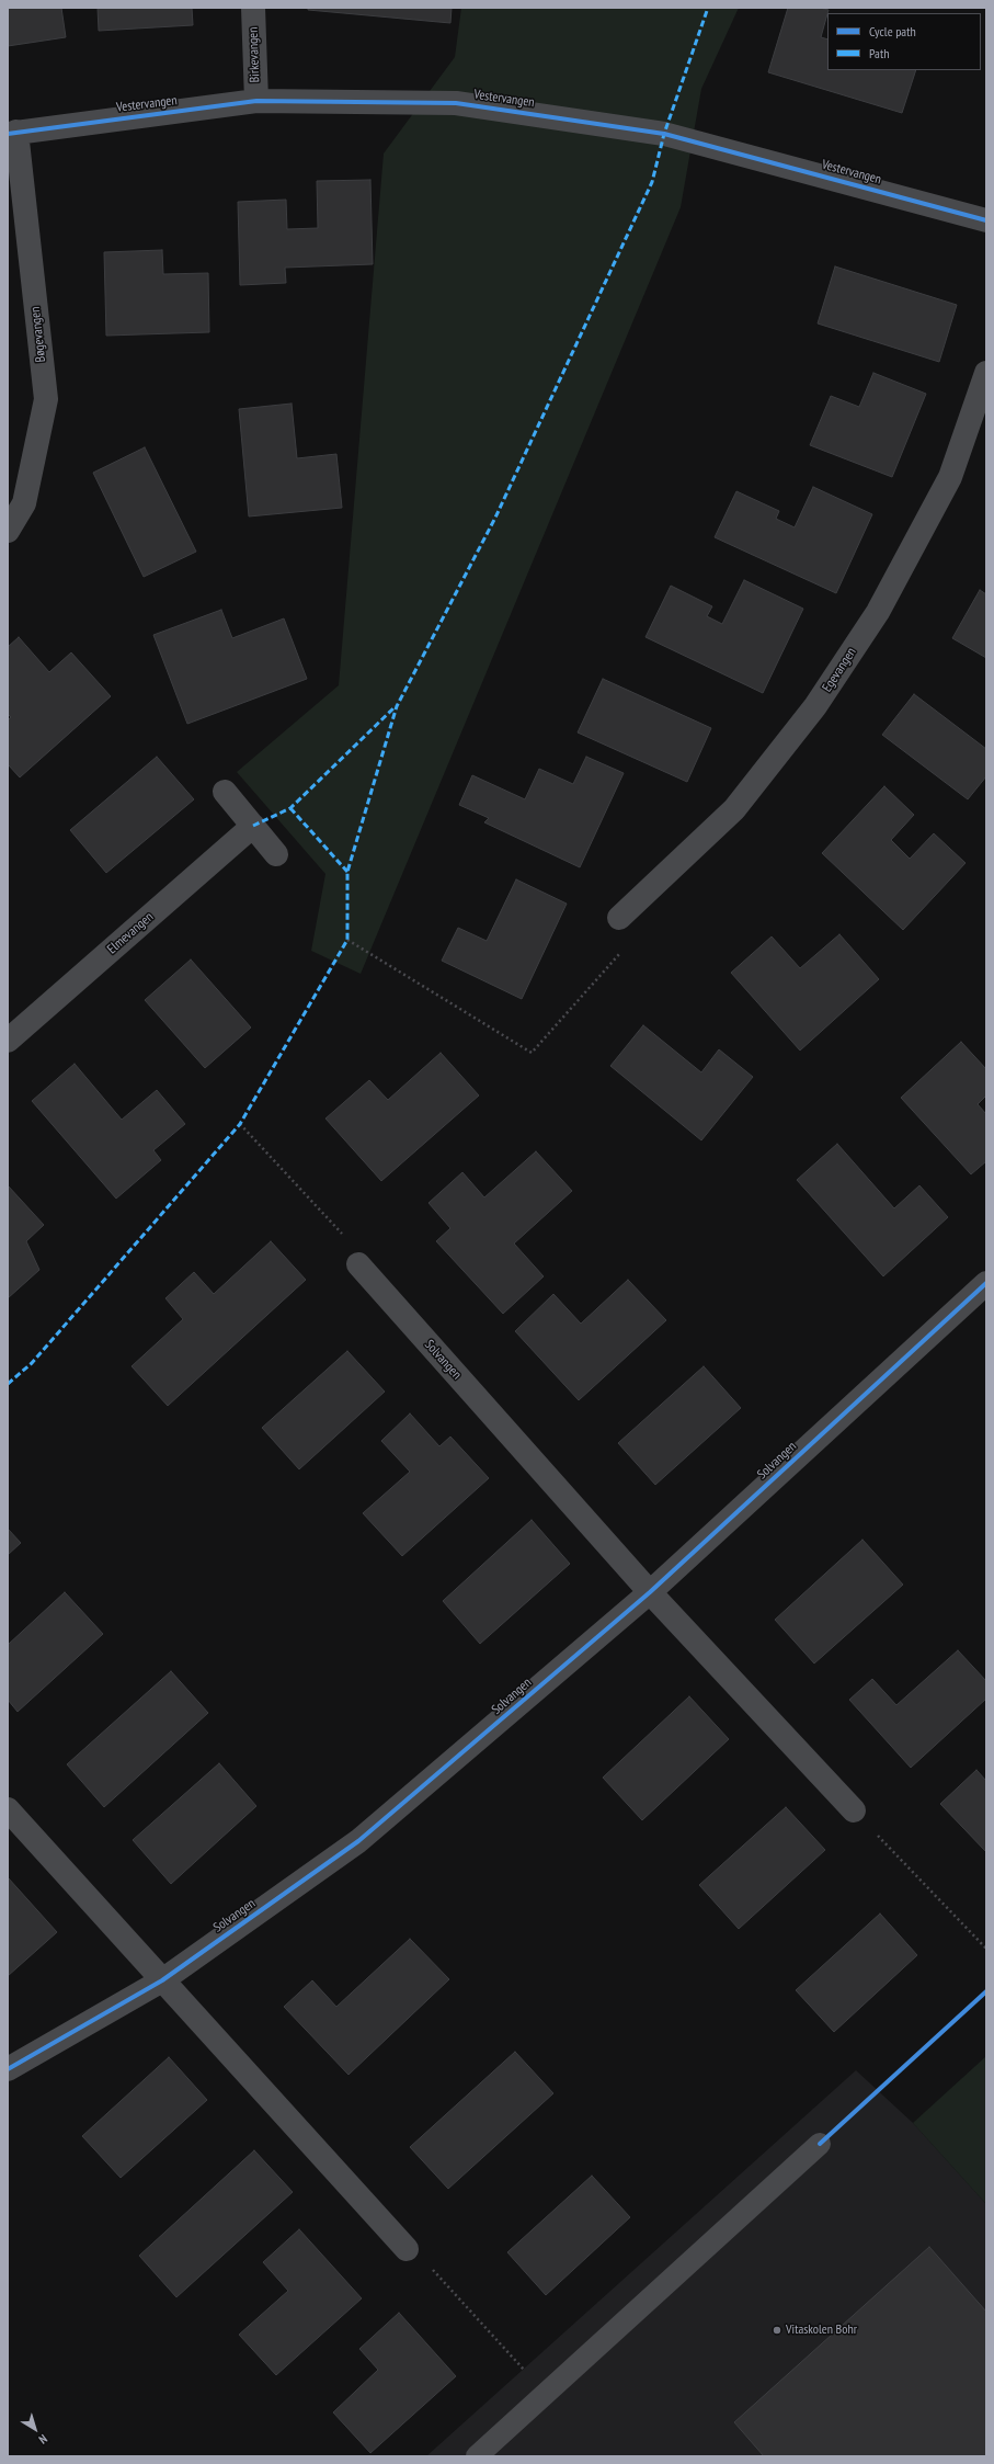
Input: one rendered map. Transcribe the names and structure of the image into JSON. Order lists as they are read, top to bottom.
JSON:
{
  "streets": {
    "street": [
      "Birkevangen",
      "Vestervangen",
      "Bøgevangen",
      "Egevangen",
      "Elmevangen",
      "Solvangen"
    ]
  },
  "crossings": [
    ["Birkevangen", "Vestervangen"],
    ["Vestervangen", "Bøgevangen"]
  ],
  "places": ["Vitaskolen Bohr"],
  "legend": ["Cycle path", "Path"],
  "north": "bottom right"
}
